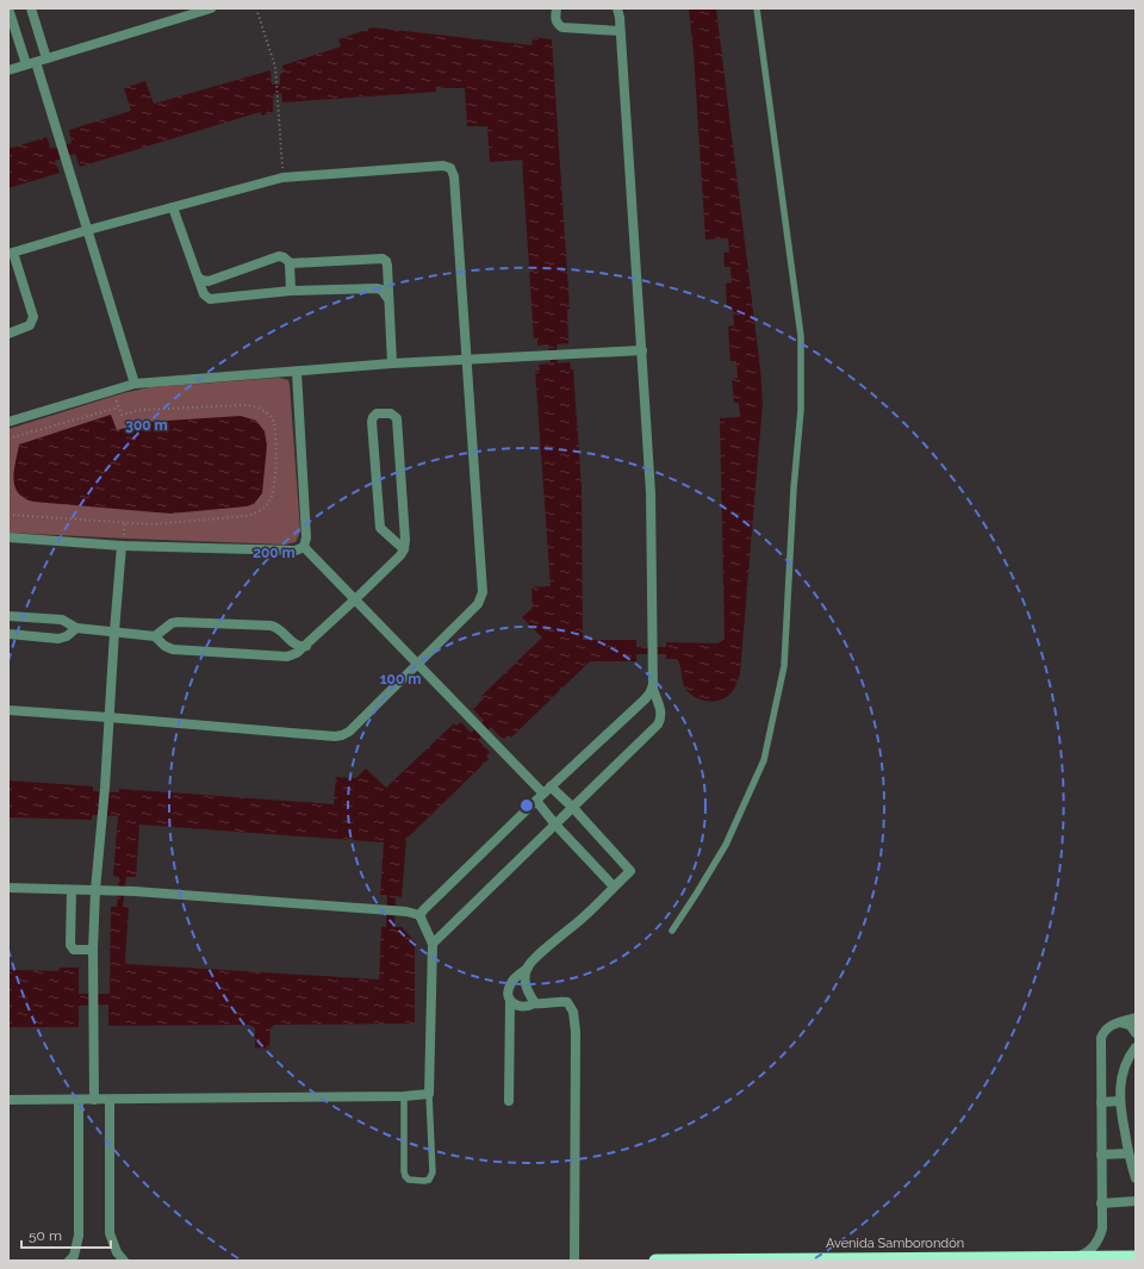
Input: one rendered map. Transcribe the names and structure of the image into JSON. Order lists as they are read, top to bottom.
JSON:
{
  "streets": {
    "highway": ["Avenida Samborondón"]
  },
  "scale_bar": "50 m",
  "rings": ["300 m", "200 m", "100 m"]
}
